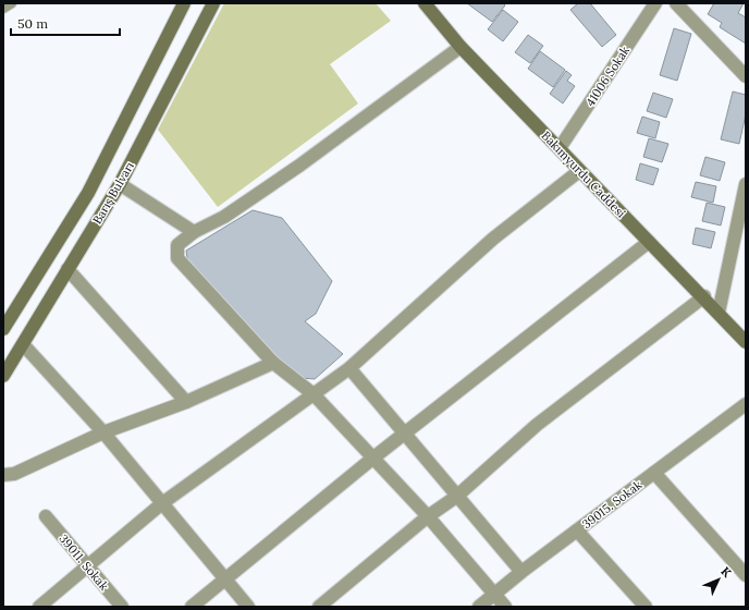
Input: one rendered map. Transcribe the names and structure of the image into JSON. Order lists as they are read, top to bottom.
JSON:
{
  "streets": {
    "main road": ["Bakımyurdu Caddesi", "Barış Bulvarı"],
    "street": ["41006 Sokak", "39015. Sokak", "39011. Sokak"]
  },
  "crossings": [
    ["41006 Sokak", "Bakımyurdu Caddesi"]
  ],
  "scale_bar": "50 m",
  "north": "top right"
}
